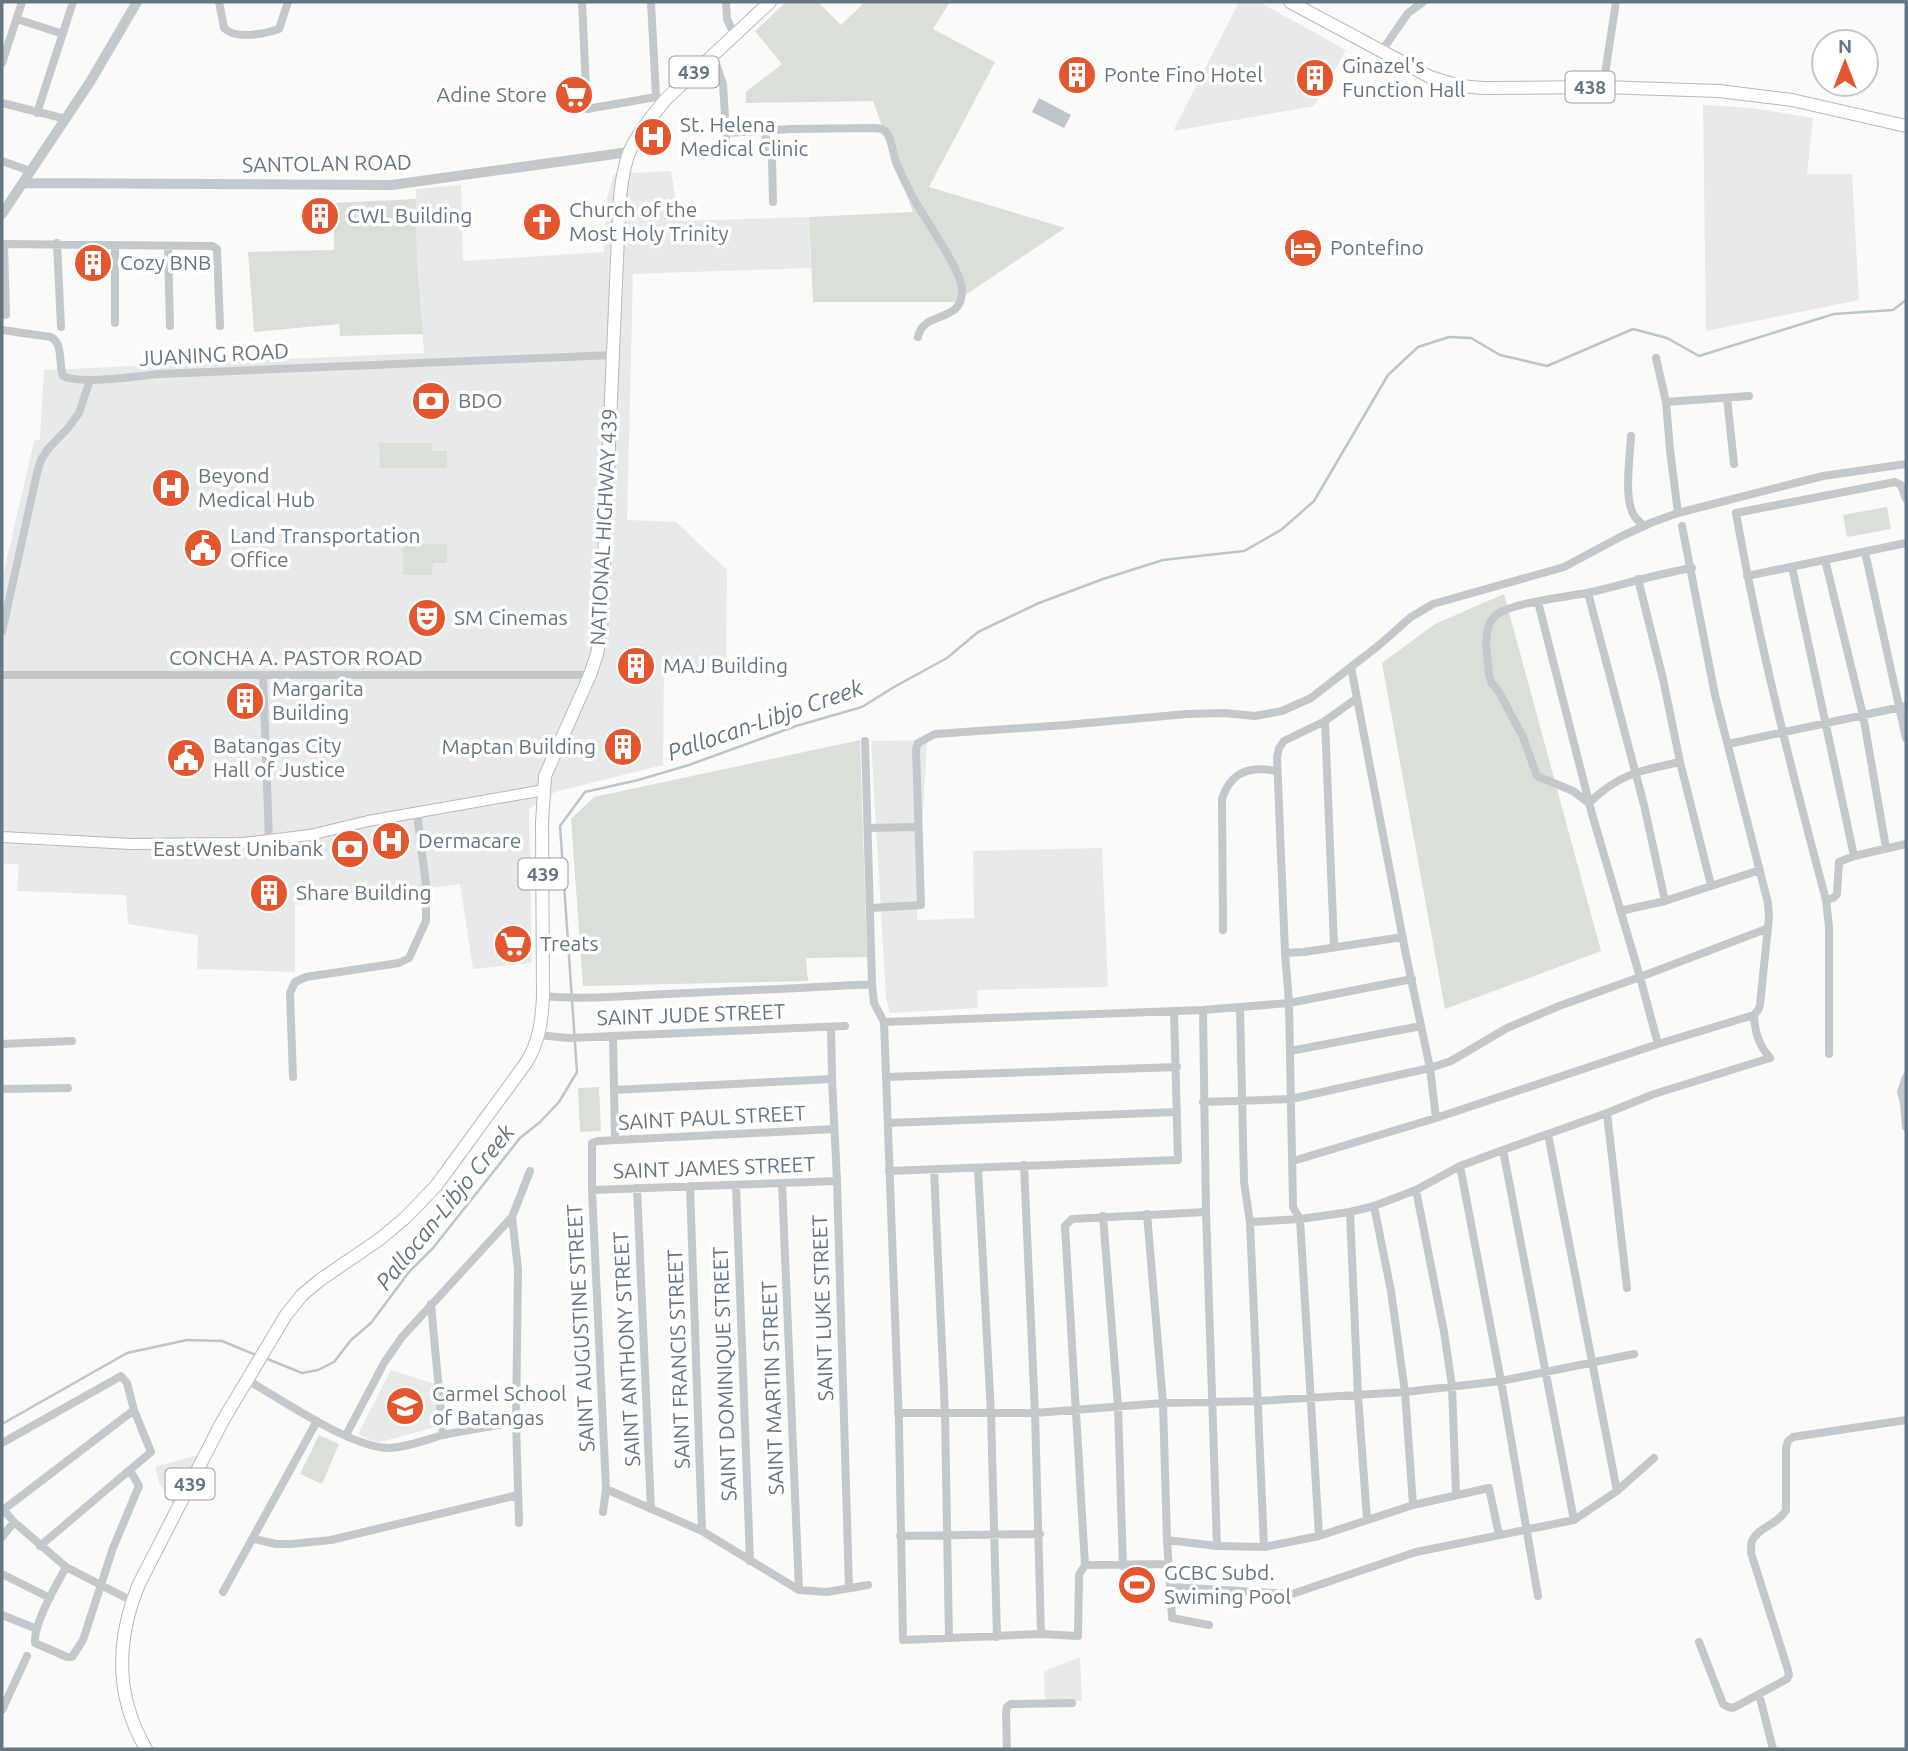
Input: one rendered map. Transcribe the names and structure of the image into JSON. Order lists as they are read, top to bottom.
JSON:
{
  "streets": {
    "main road": ["439", "438", "NATIONAL HIGHWAY 439"],
    "street": [
      "SANTOLAN ROAD",
      "JUANING ROAD",
      "CONCHA A. PASTOR ROAD",
      "SAINT JUDE STREET",
      "SAINT PAUL STREET",
      "SAINT JAMES STREET",
      "SAINT LUKE STREET",
      "SAINT AUGUSTINE STREET",
      "SAINT ANTHONY STREET",
      "SAINT FRANCIS STREET",
      "SAINT DOMINIQUE STREET",
      "SAINT MARTIN STREET"
    ]
  },
  "crossings": [
    ["SANTOLAN ROAD", "NATIONAL HIGHWAY 439"],
    ["JUANING ROAD", "NATIONAL HIGHWAY 439"],
    ["NATIONAL HIGHWAY 439", "CONCHA A. PASTOR ROAD"],
    ["NATIONAL HIGHWAY 439", "SAINT JUDE STREET"],
    ["SAINT JUDE STREET", "SAINT LUKE STREET"],
    ["SAINT PAUL STREET", "SAINT LUKE STREET"],
    ["SAINT PAUL STREET", "SAINT AUGUSTINE STREET"],
    ["SAINT JAMES STREET", "SAINT LUKE STREET"],
    ["SAINT JAMES STREET", "SAINT AUGUSTINE STREET"],
    ["SAINT JAMES STREET", "SAINT ANTHONY STREET"],
    ["SAINT JAMES STREET", "SAINT FRANCIS STREET"],
    ["SAINT JAMES STREET", "SAINT DOMINIQUE STREET"],
    ["SAINT JAMES STREET", "SAINT MARTIN STREET"]
  ],
  "water": ["Pallocan-Libjo Creek"],
  "places": {
    "building": [
      "Ponte Fino Hotel",
      "Ginazel's Function Hall",
      "CWL Building",
      "Cozy BNB",
      "MAJ Building",
      "Margarita Building",
      "Maptan Building",
      "Share Building"
    ],
    "supermarket": ["Adine Store", "Treats"],
    "hospital": ["St. Helena Medical Clinic", "Beyond Medical Hub", "Dermacare"],
    "church": ["Church of the Most Holy Trinity"],
    "hotel": ["Pontefino"],
    "bank": ["BDO", "EastWest Unibank"],
    "public building": ["Land Transportation Office", "Batangas City Hall of Justice"],
    "theatre": ["SM Cinemas"],
    "school or university": ["Carmel School of Batangas"],
    "sports": ["GCBC Subd. Swiming Pool"]
  },
  "north": "top"
}
